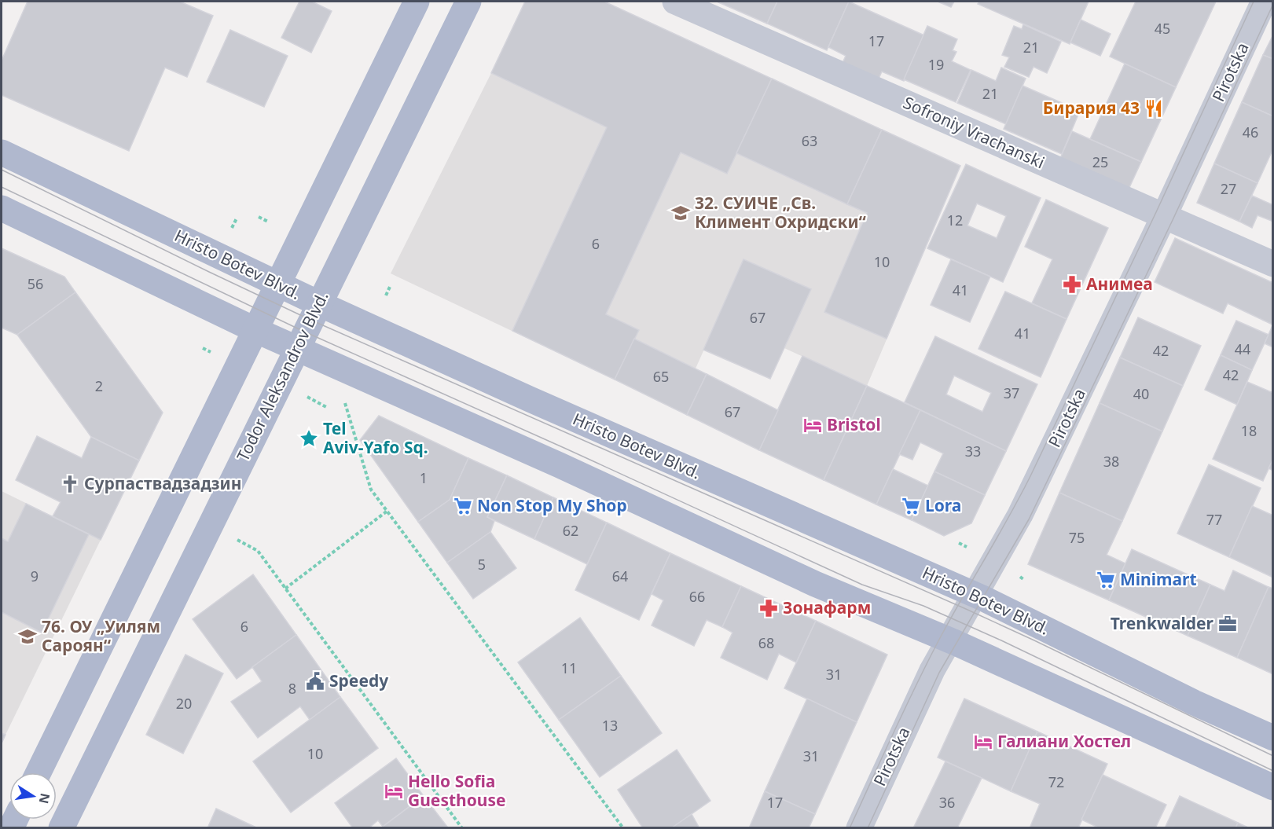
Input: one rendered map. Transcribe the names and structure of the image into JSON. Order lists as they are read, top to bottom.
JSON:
{
  "streets": {
    "main road": ["Hristo Botev Blvd.", "Todor Aleksandrov Blvd."],
    "street": ["Pirotska", "Sofroniy Vrachanski"]
  },
  "crossings": [
    ["Pirotska", "Sofroniy Vrachanski"],
    ["Pirotska", "Hristo Botev Blvd."],
    ["Hristo Botev Blvd.", "Todor Aleksandrov Blvd."]
  ],
  "places": {
    "restaurant": ["Бирария 43"],
    "school or university": ["32. СУИЧЕ „Св. Климент Охридски“", "76. ОУ „Уилям Сароян“"],
    "pharmacy": ["Анимеа", "Зонафарм"],
    "hotel": ["Bristol", "Галиани Хостел", "Hello Sofia Guesthouse"],
    "place": ["Tel Aviv-Yafo Sq."],
    "church": ["Сурпаствадзадзин"],
    "supermarket": ["Non Stop My Shop", "Lora", "Minimart"],
    "office": ["Trenkwalder"],
    "public building": ["Speedy"]
  },
  "house_numbers": [
    "45",
    "17",
    "21",
    "19",
    "21",
    "46",
    "63",
    "25",
    "27",
    "12",
    "6",
    "10",
    "56",
    "41",
    "67",
    "41",
    "44",
    "42",
    "42",
    "65",
    "2",
    "37",
    "40",
    "67",
    "18",
    "33",
    "38",
    "1",
    "77",
    "62",
    "75",
    "5",
    "9",
    "64",
    "66",
    "6",
    "68",
    "11",
    "31",
    "8",
    "20",
    "13",
    "10",
    "31",
    "72",
    "17",
    "36"
  ],
  "north": "right"
}
